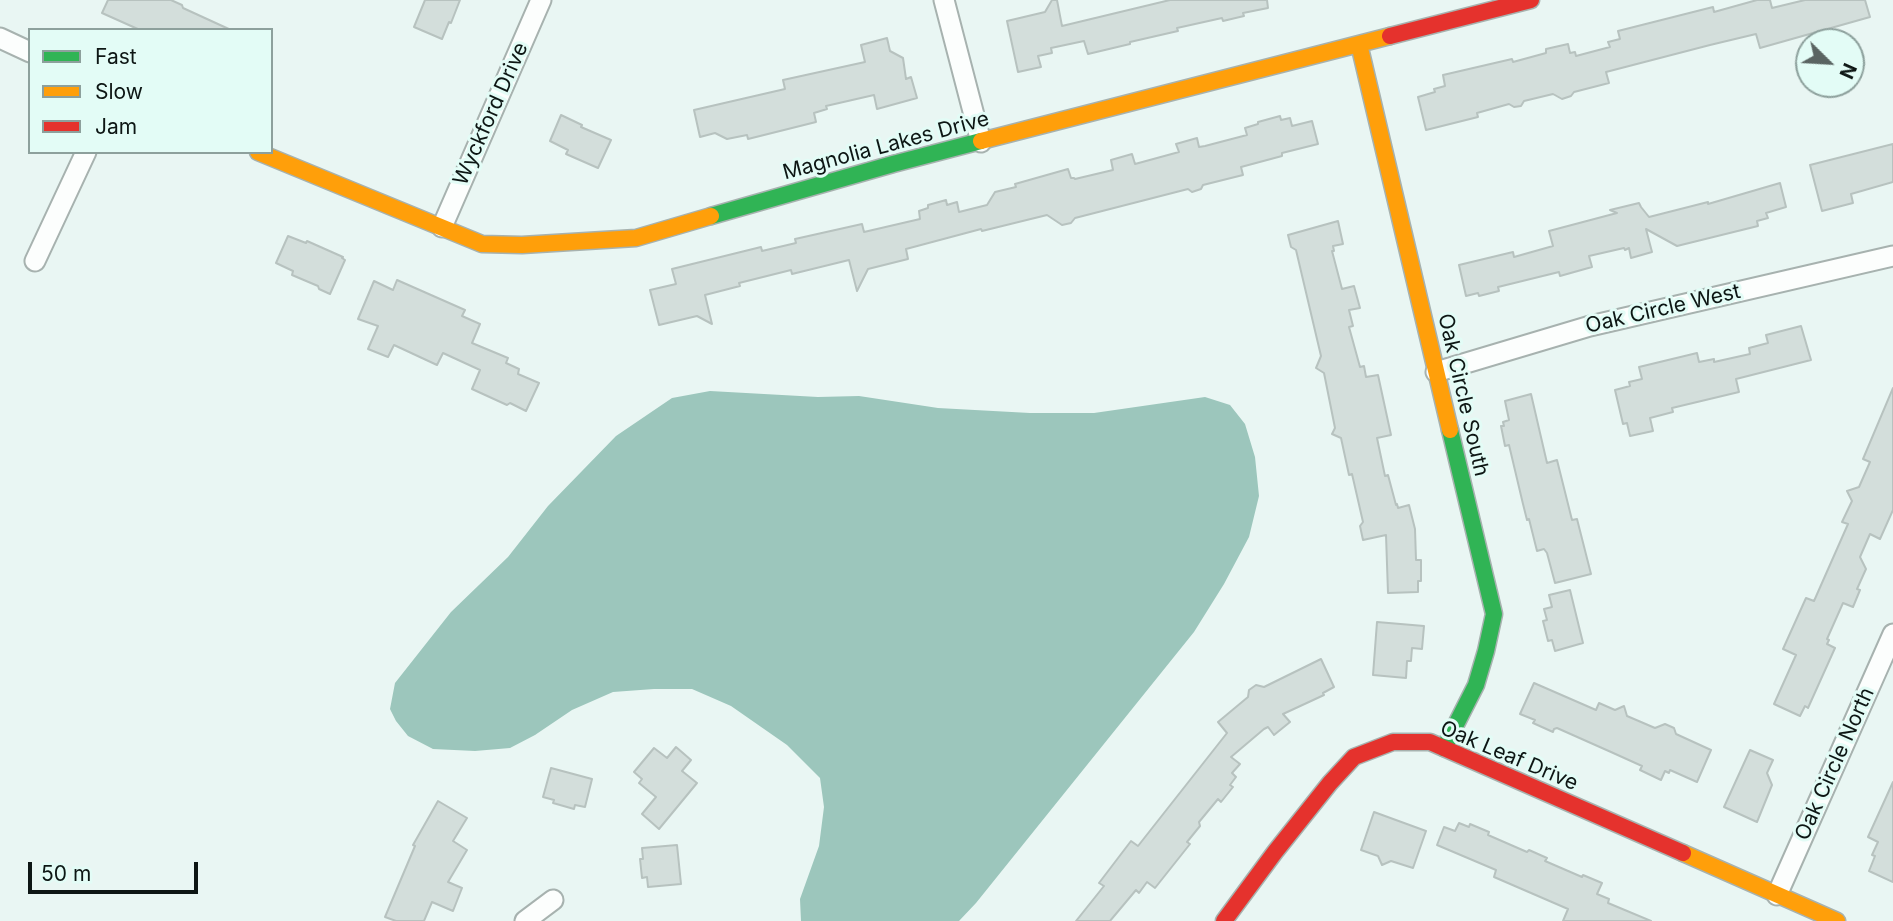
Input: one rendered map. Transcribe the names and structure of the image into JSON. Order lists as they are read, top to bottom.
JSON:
{
  "streets": {
    "street": [
      "Wyckford Drive",
      "Magnolia Lakes Drive",
      "Oak Circle West",
      "Oak Circle South",
      "Oak Leaf Drive",
      "Oak Circle North"
    ]
  },
  "crossings": [
    ["Wyckford Drive", "Magnolia Lakes Drive"],
    ["Magnolia Lakes Drive", "Oak Circle South"],
    ["Oak Circle West", "Oak Circle South"],
    ["Oak Circle South", "Oak Leaf Drive"],
    ["Oak Leaf Drive", "Oak Circle North"]
  ],
  "legend": ["Fast", "Slow", "Jam"],
  "scale_bar": "50 m",
  "north": "bottom right"
}
